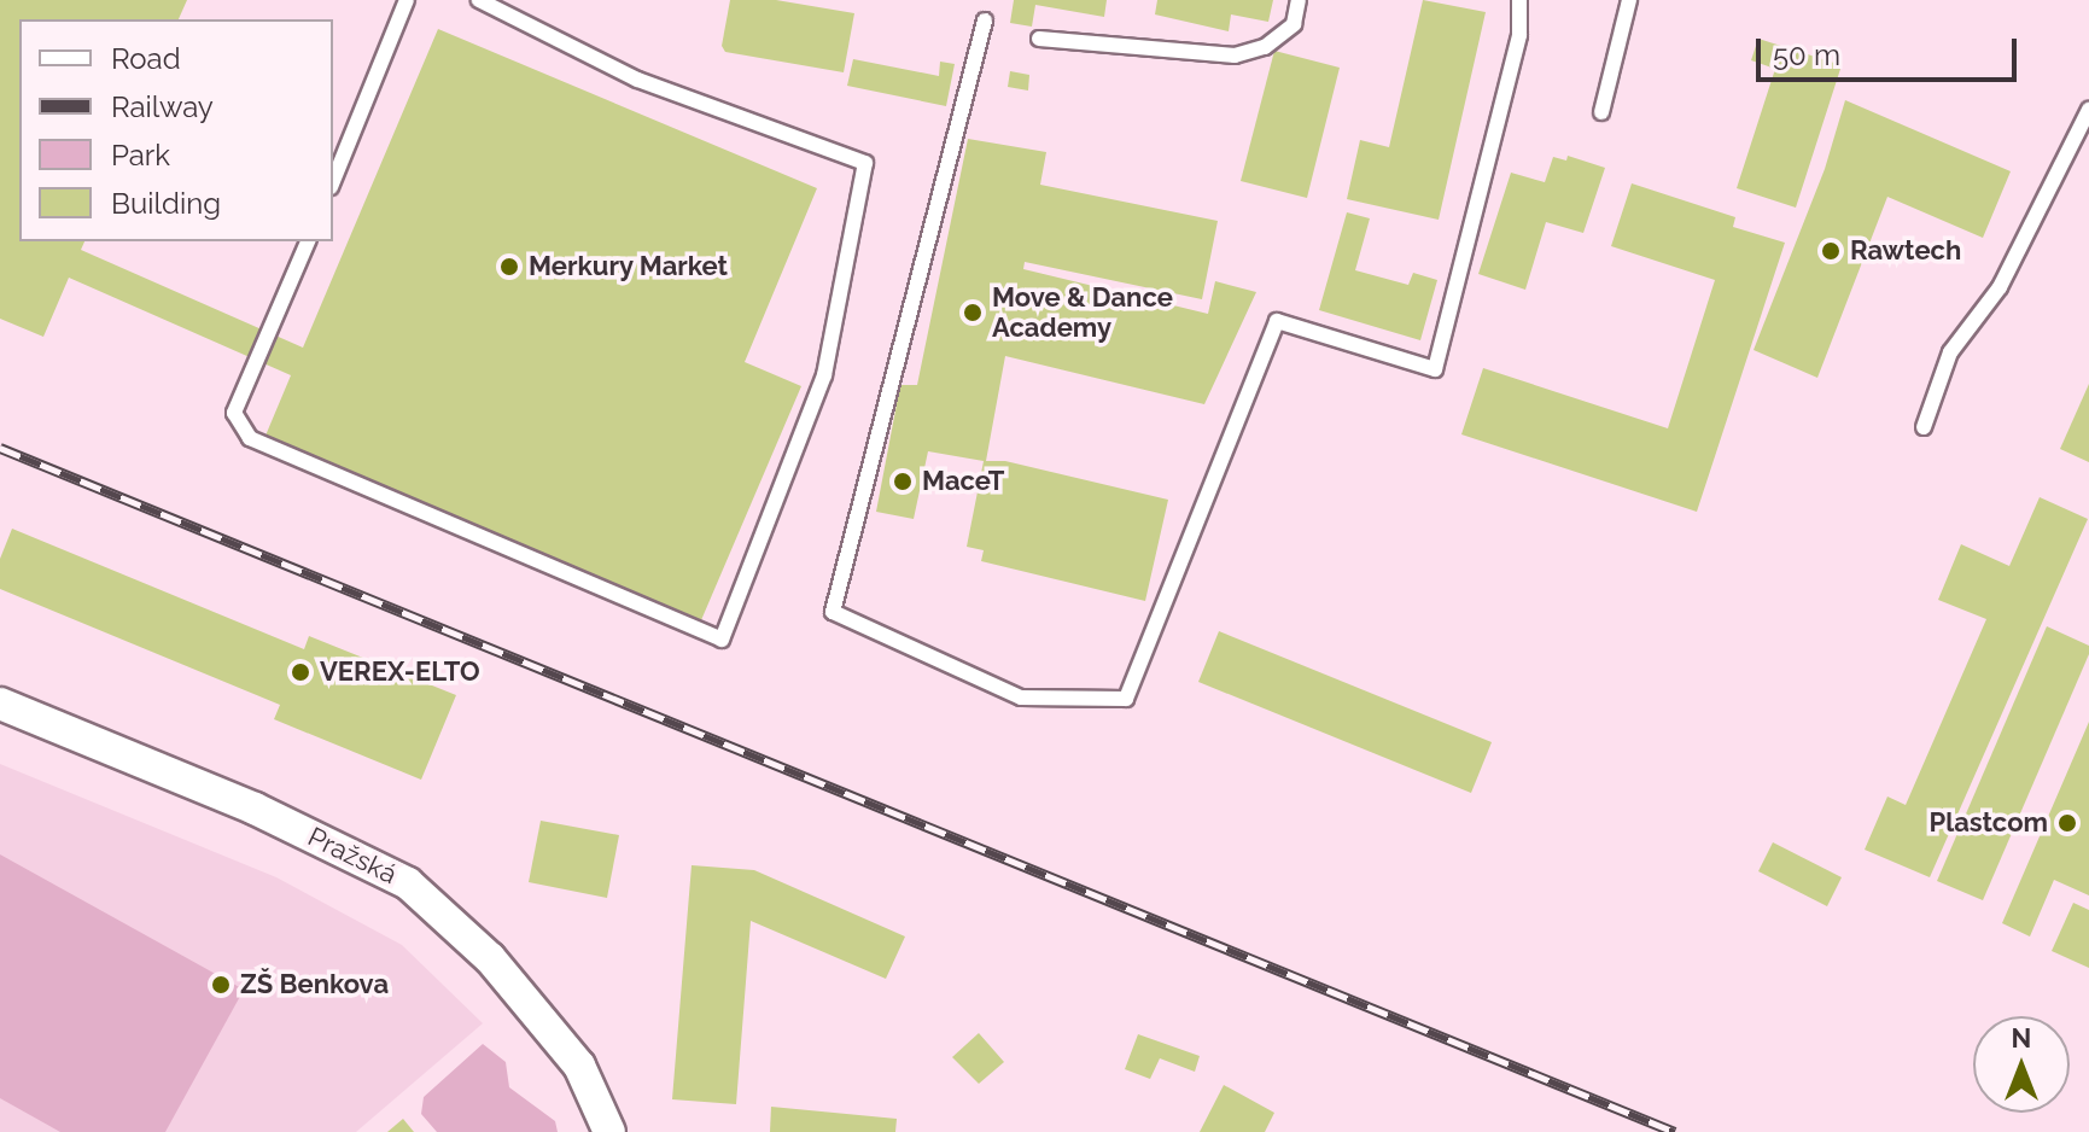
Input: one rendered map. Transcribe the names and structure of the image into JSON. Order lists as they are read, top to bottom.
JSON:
{
  "streets": {
    "street": ["Pražská"]
  },
  "places": [
    "Rawtech",
    "Merkury Market",
    "Move & Dance Academy",
    "MaceT",
    "VEREX-ELTO",
    "Plastcom",
    "ZŠ Benkova"
  ],
  "legend": [
    "Road",
    "Railway",
    "Park",
    "Building"
  ],
  "scale_bar": "50 m",
  "north": "top"
}
